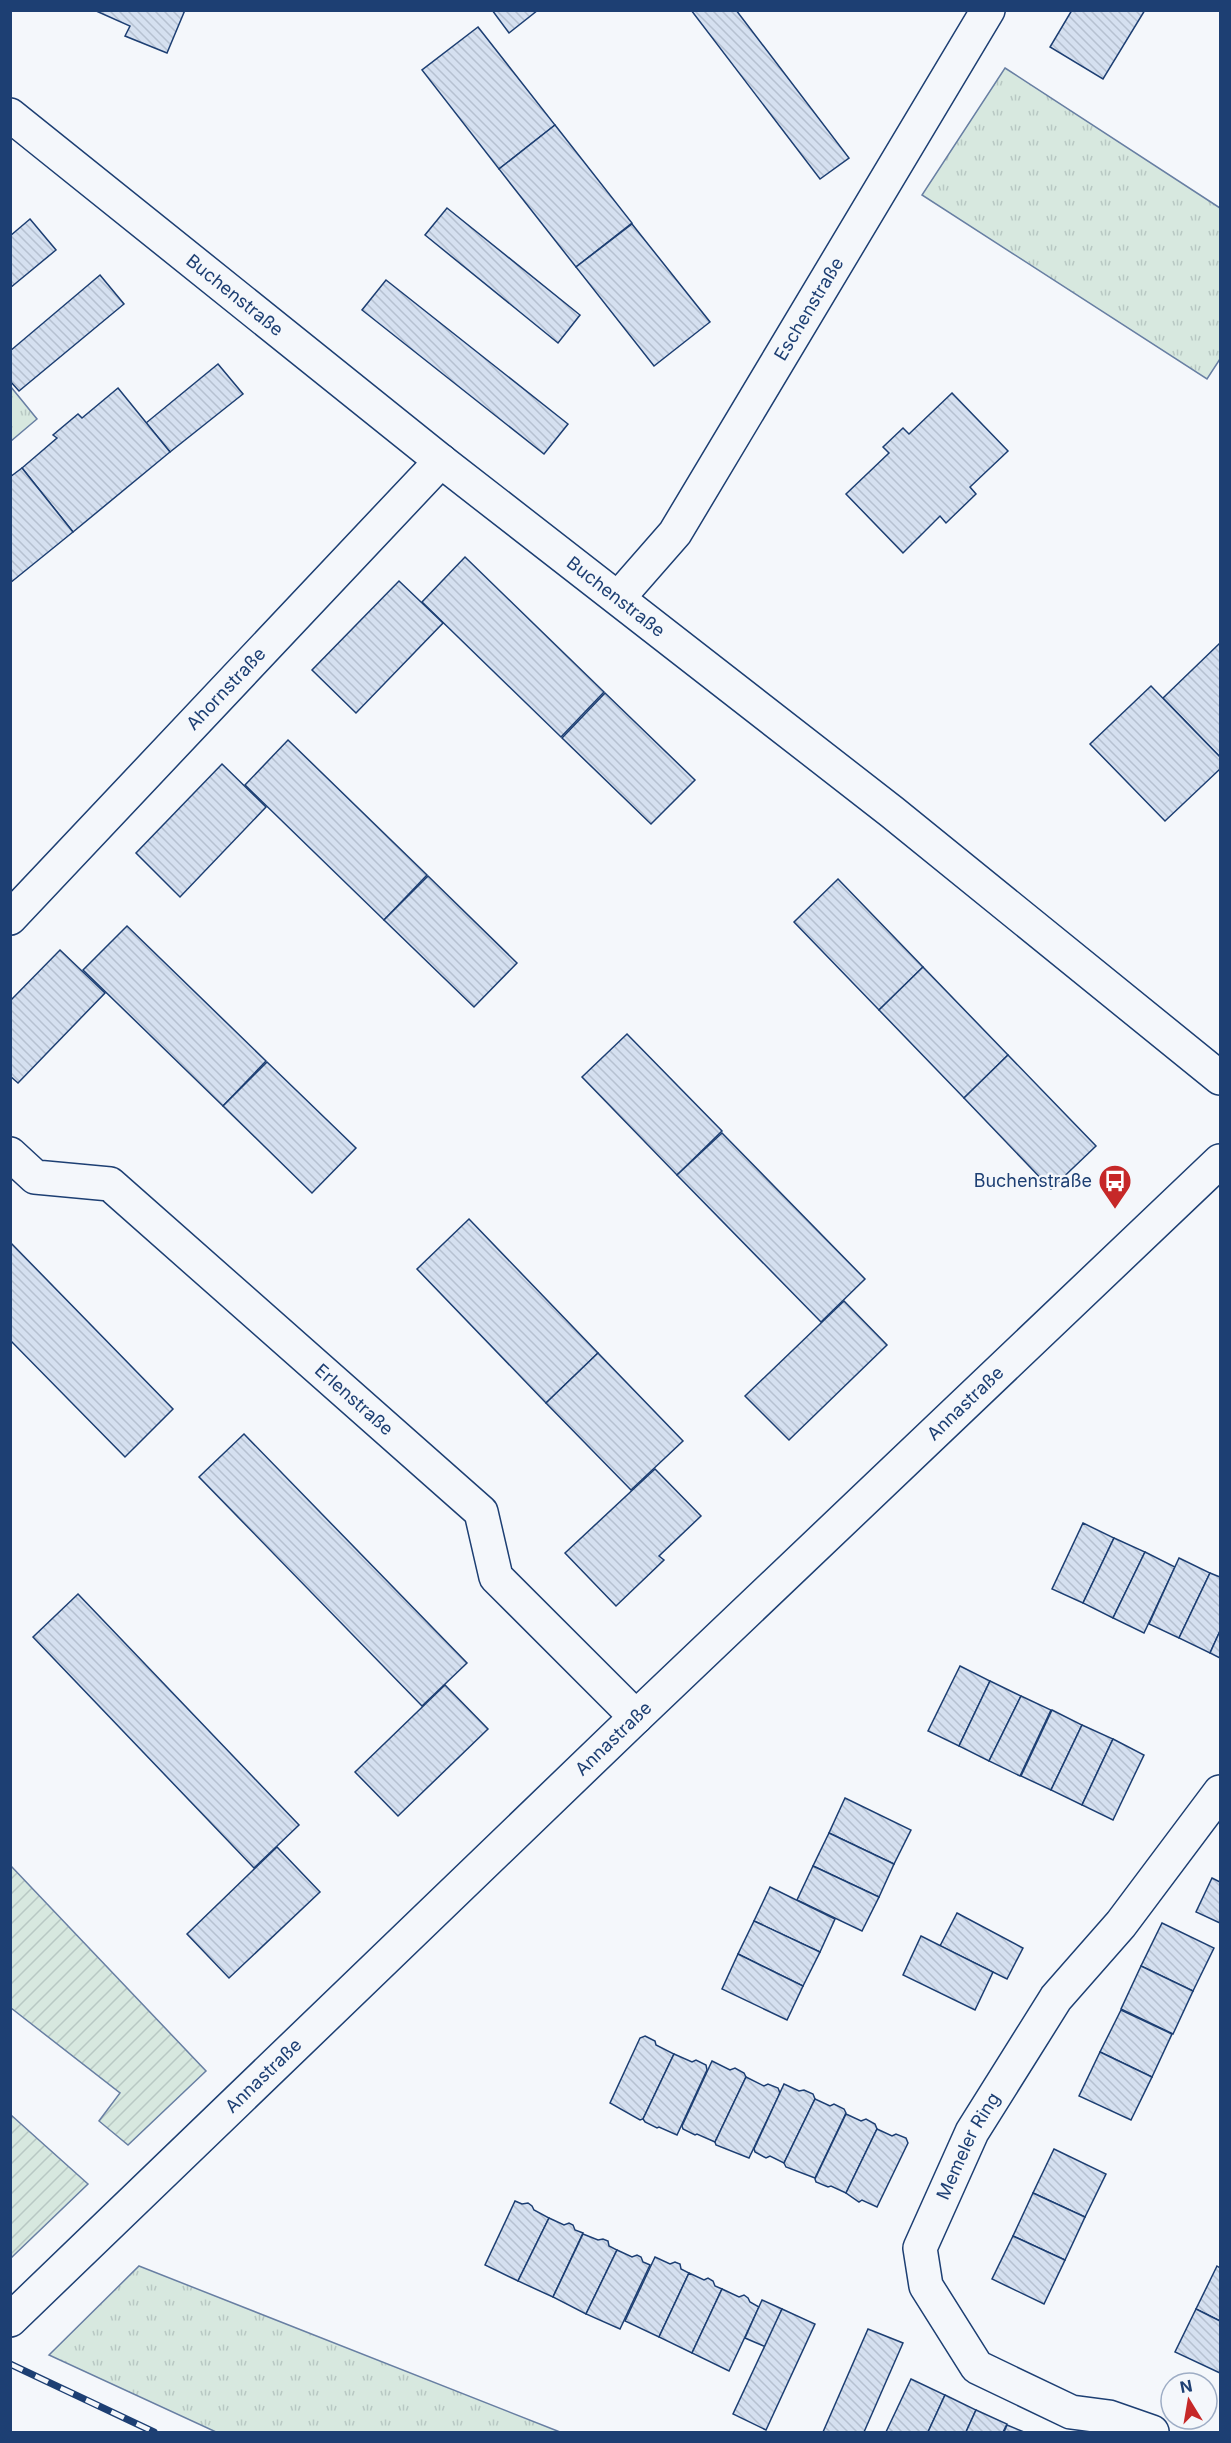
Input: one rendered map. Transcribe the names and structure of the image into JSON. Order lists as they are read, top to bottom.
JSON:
{
  "streets": {
    "street": [
      "Buchenstraße",
      "Eschenstraße",
      "Ahornstraße",
      "Erlenstraße",
      "Annastraße",
      "Memeler Ring"
    ]
  },
  "crossings": [
    ["Buchenstraße", "Eschenstraße"],
    ["Buchenstraße", "Ahornstraße"],
    ["Erlenstraße", "Annastraße"]
  ],
  "places": {
    "bus stop": ["Buchenstraße"]
  },
  "north": "top"
}
